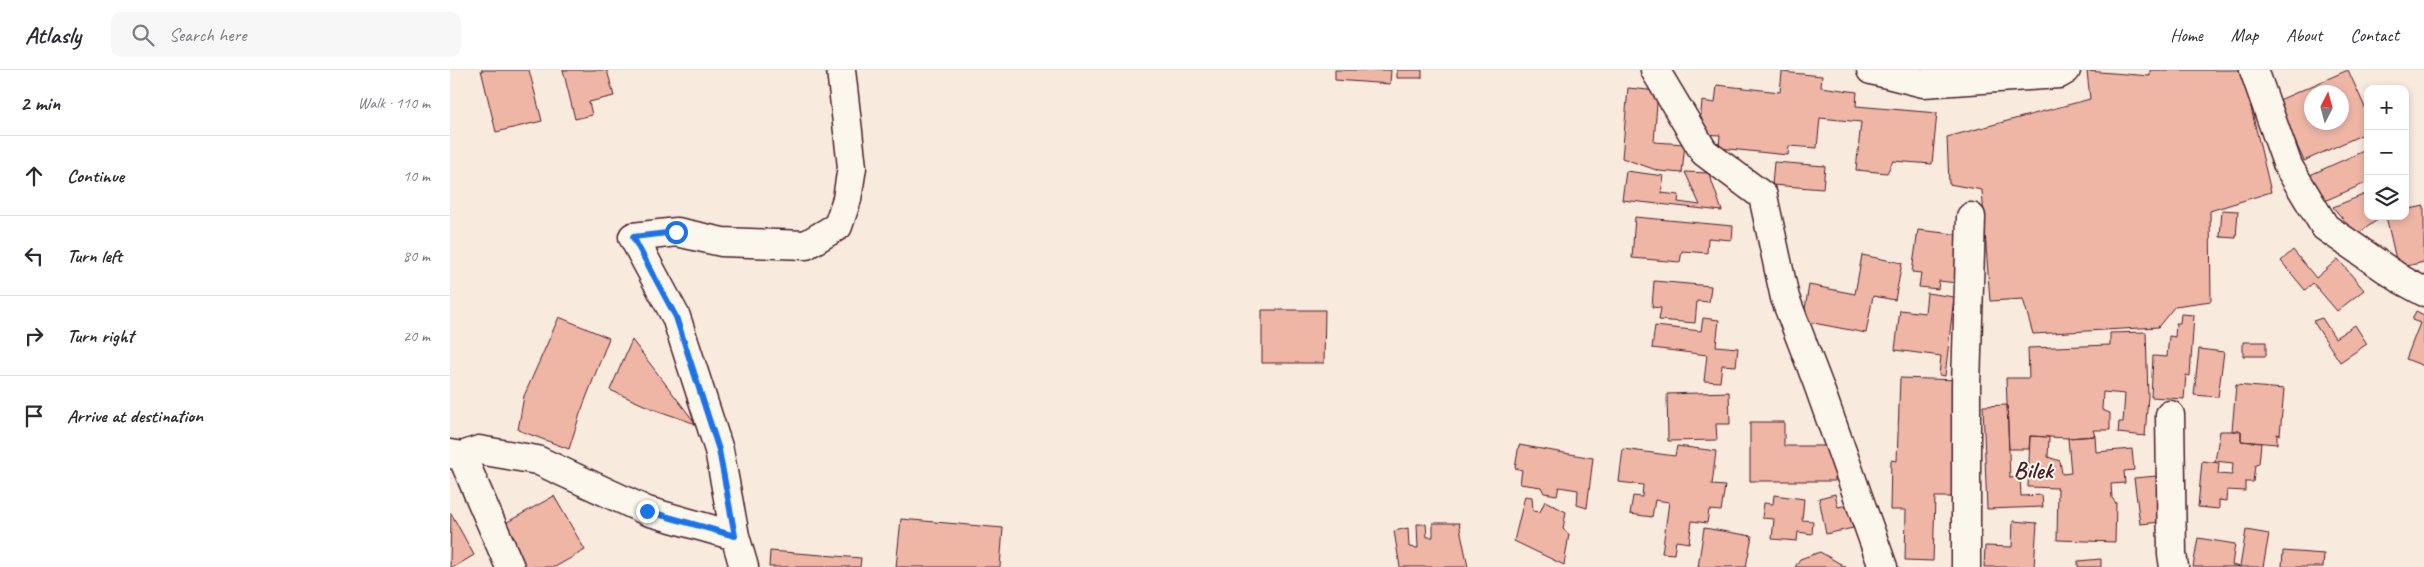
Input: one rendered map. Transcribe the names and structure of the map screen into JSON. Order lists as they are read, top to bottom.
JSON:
{
  "districts": ["Bilek"],
  "north": "top",
  "page": {
    "header": "Atlasly",
    "search": "Search here",
    "nav": [
      "Home",
      "Map",
      "About",
      "Contact"
    ],
    "heading": ["2 min", "Walk · 110 m"],
    "map_buttons": ["+", "−"],
    "list": [
      ["Continue", "10 m"],
      ["Turn left", "80 m"],
      ["Turn right", "20 m"],
      "Arrive at destination"
    ]
  }
}
